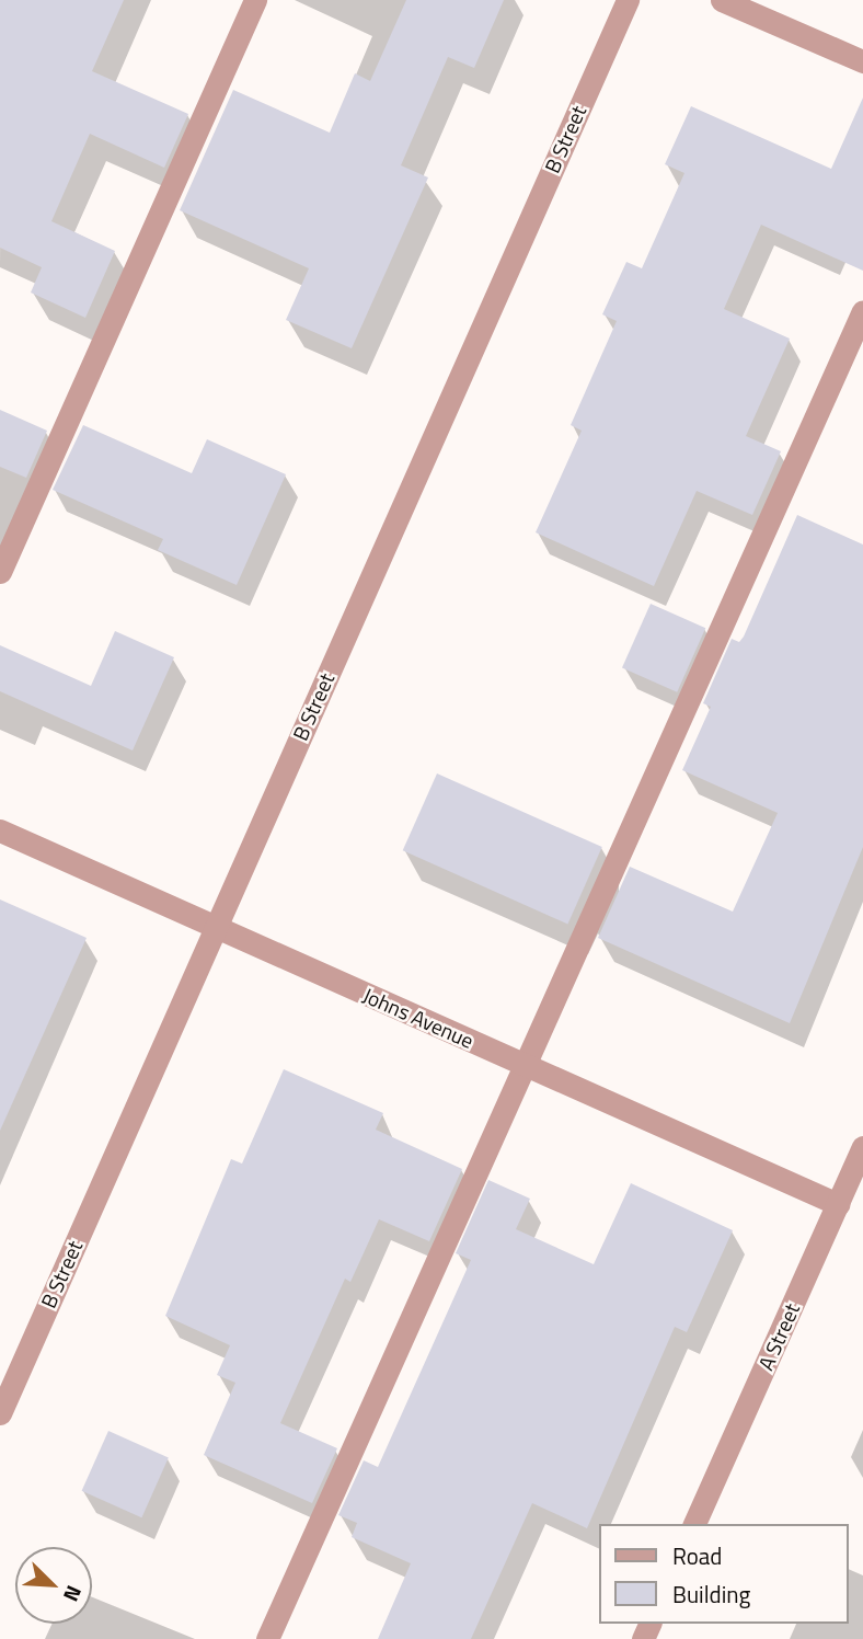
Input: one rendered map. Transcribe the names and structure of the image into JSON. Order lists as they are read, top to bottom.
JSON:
{
  "streets": {
    "street": ["B Street", "Johns Avenue", "A Street"]
  },
  "crossings": [
    ["B Street", "Johns Avenue"],
    ["Johns Avenue", "A Street"]
  ],
  "legend": ["Road", "Building"],
  "north": "bottom right"
}
